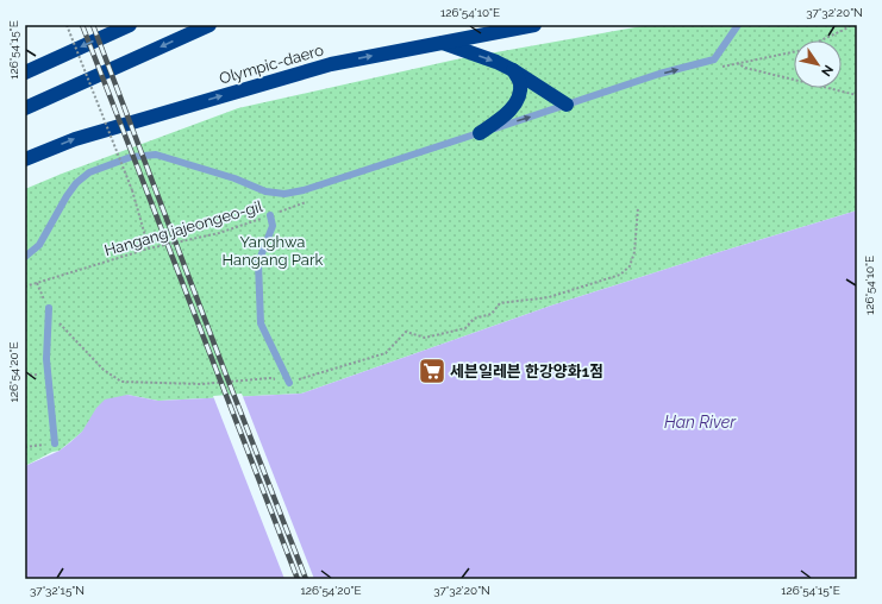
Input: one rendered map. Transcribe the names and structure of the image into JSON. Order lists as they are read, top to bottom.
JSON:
{
  "streets": {
    "highway": ["Olympic-daero"],
    "path": ["Hangang jajeongeo-gil"]
  },
  "water": ["Han River"],
  "parks": ["Yanghwa Hangang Park"],
  "places": {
    "supermarket": ["세븐일레븐 한강양화1점"]
  },
  "north": "bottom right",
  "coordinates": [
    "126°54'10\"E",
    "37°32'20\"N",
    "126°54'15\"E",
    "126°54'20\"E",
    "37°32'15\"N"
  ]
}
